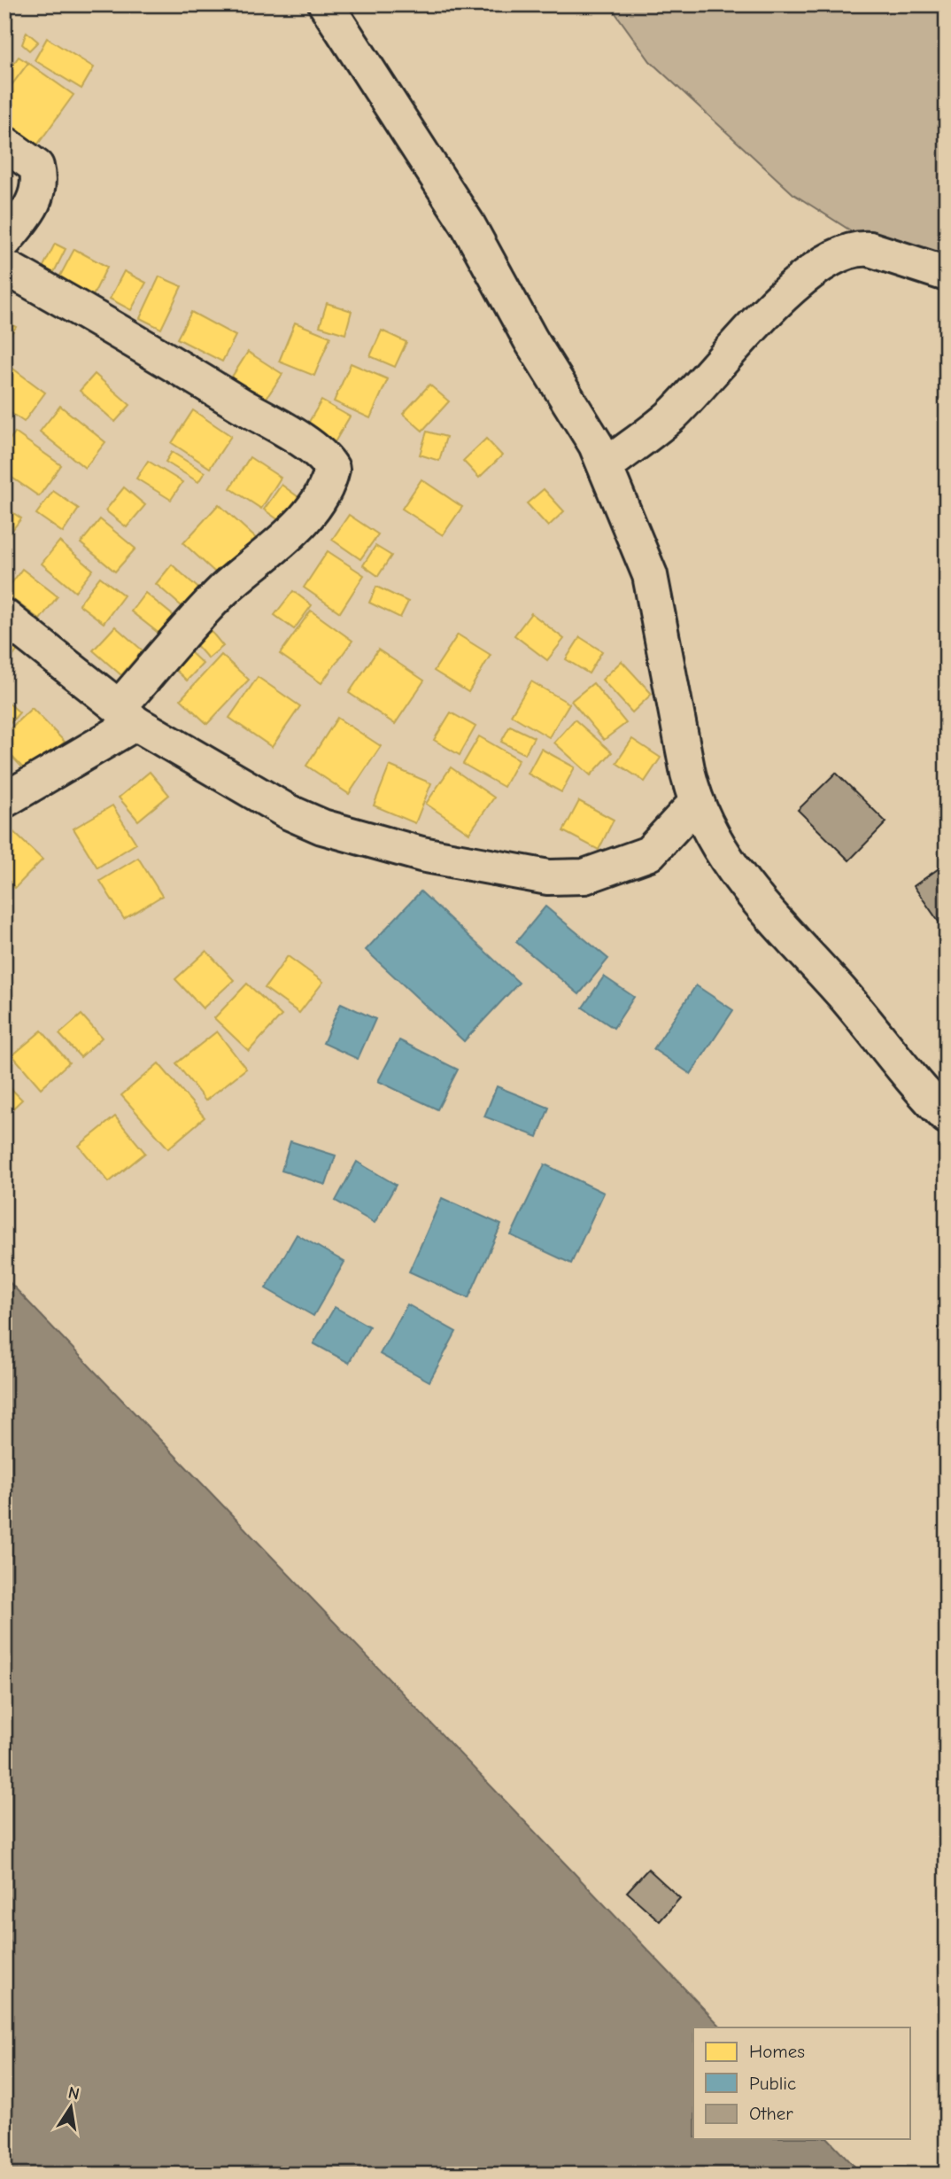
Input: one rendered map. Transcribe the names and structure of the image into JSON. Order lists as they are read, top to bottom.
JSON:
{
  "legend": ["Homes", "Public", "Other"],
  "north": "top"
}
